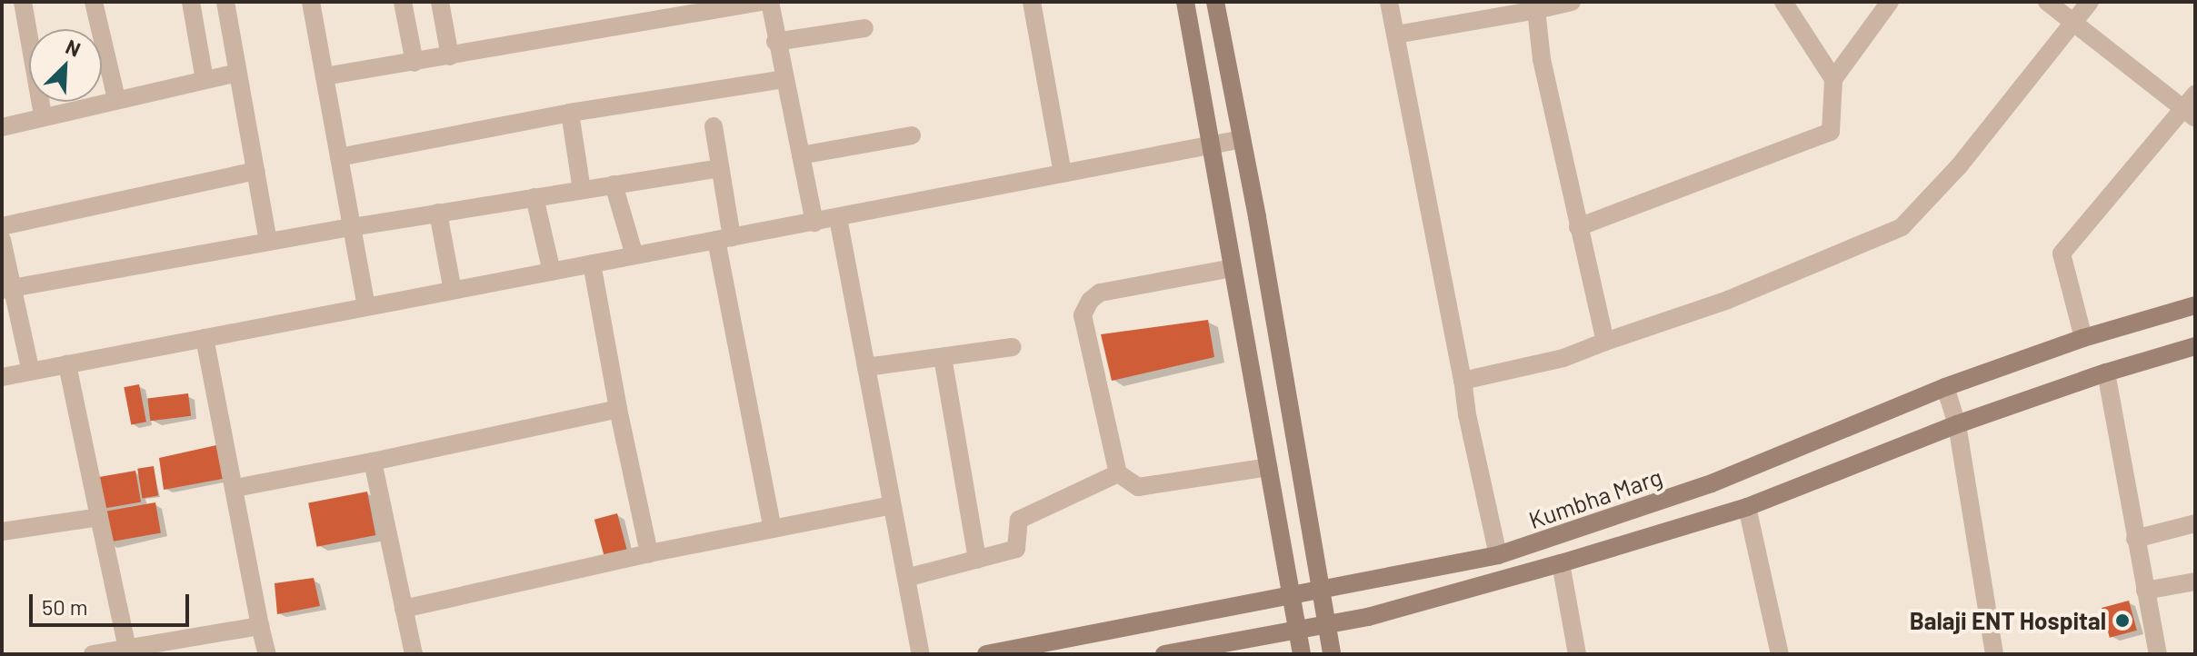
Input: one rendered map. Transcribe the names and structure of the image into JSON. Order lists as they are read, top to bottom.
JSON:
{
  "streets": {
    "street": ["Kumbha Marg"]
  },
  "places": ["Balaji ENT Hospital"],
  "scale_bar": "50 m",
  "north": "top right"
}
